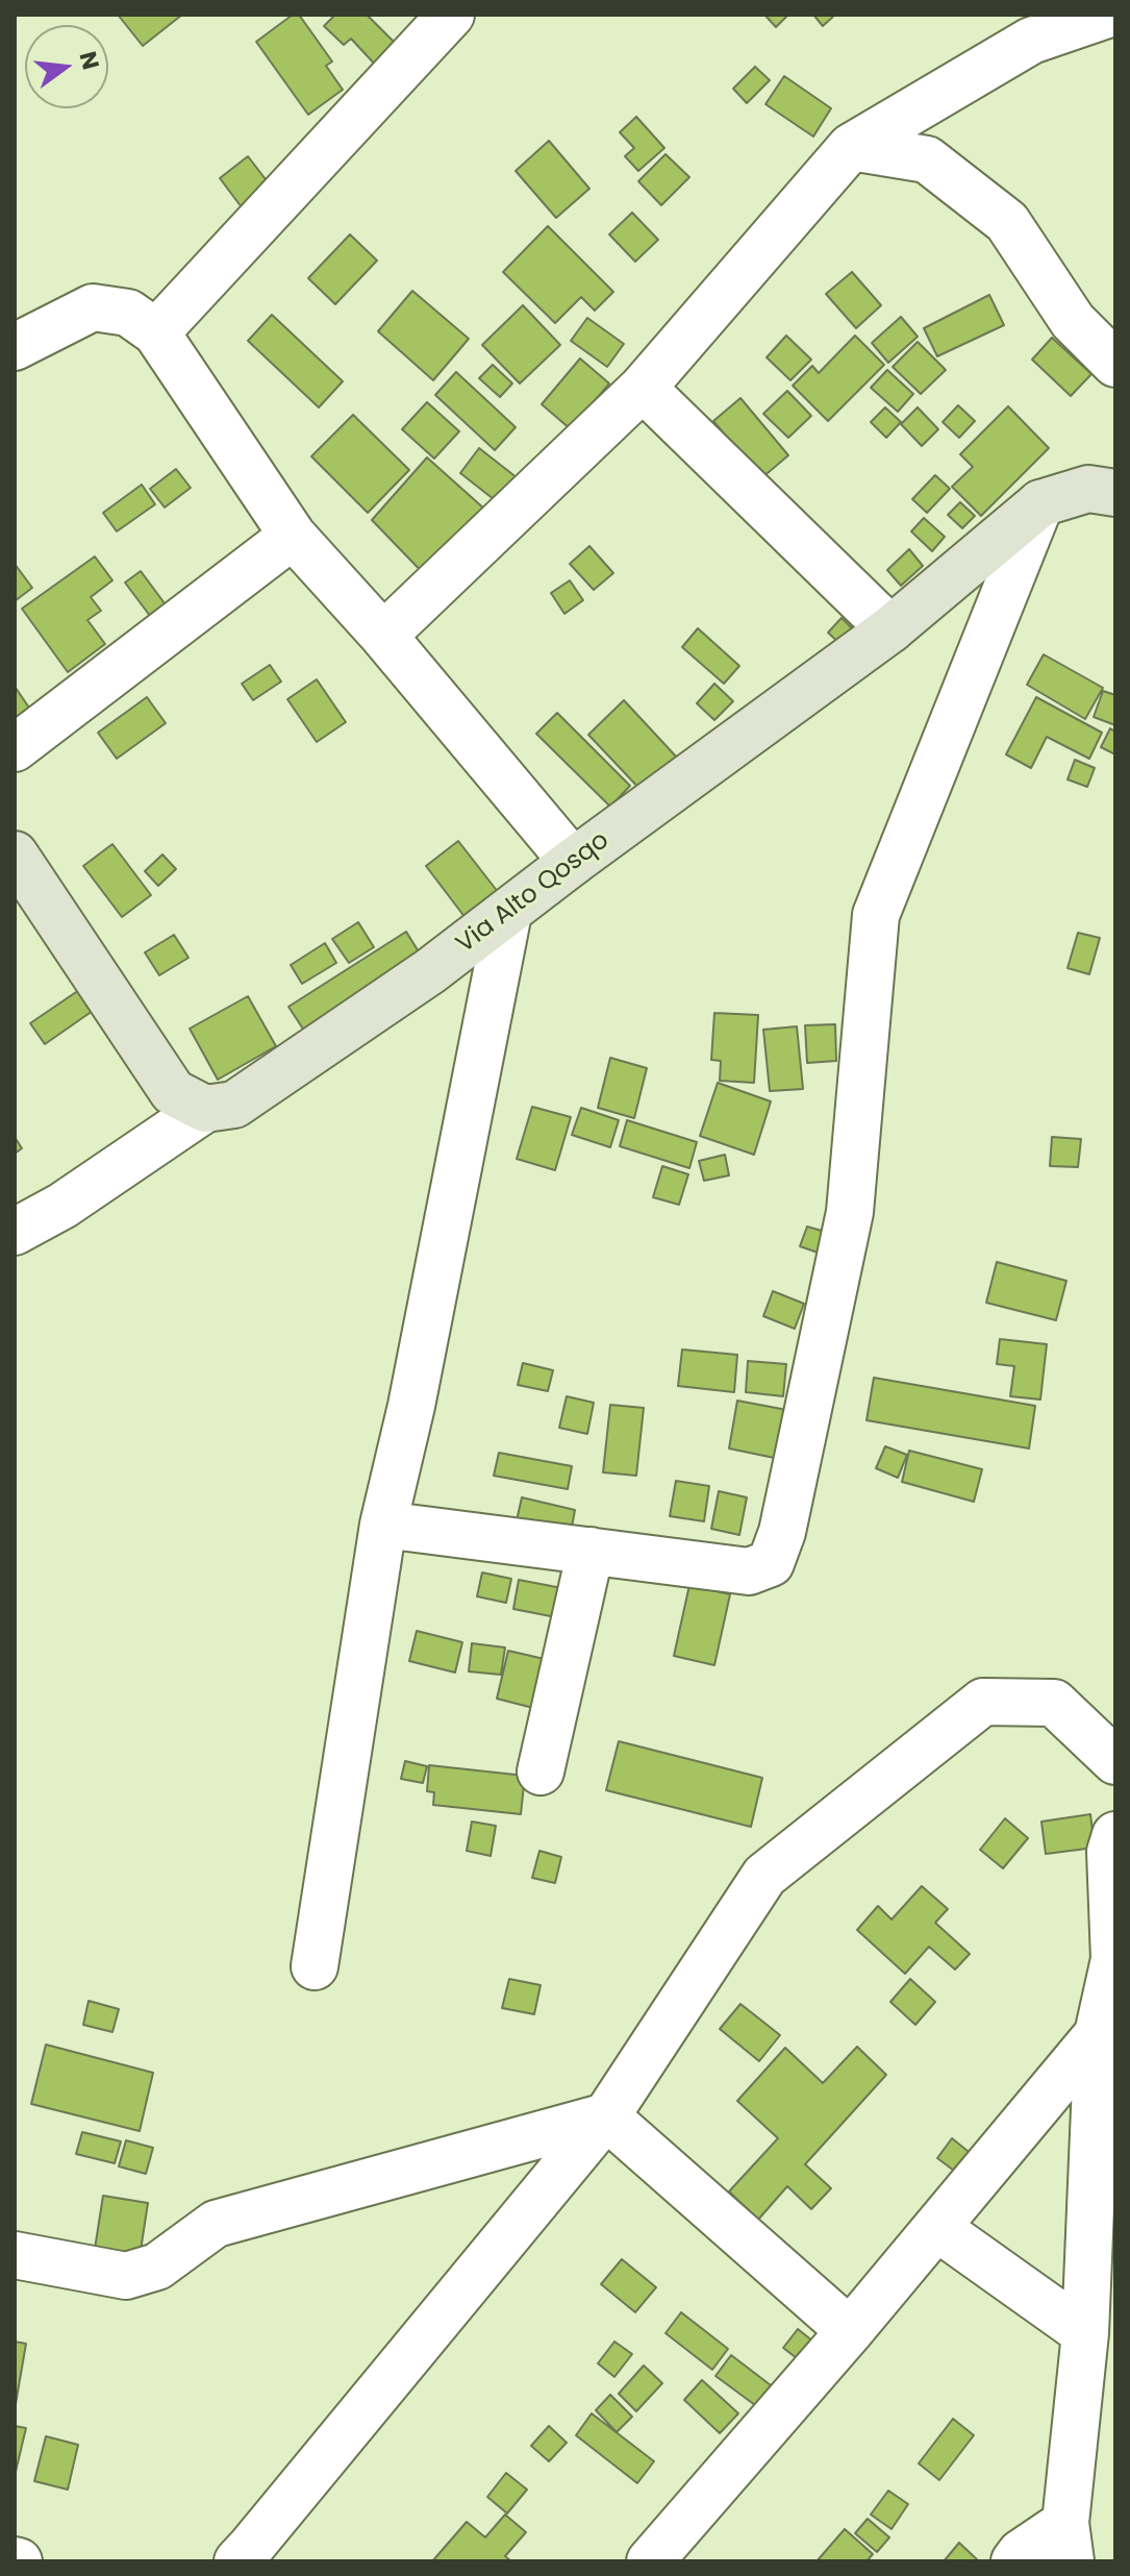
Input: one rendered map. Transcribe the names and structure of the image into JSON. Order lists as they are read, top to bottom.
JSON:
{
  "streets": {
    "street": ["Via Alto Qosqo"]
  },
  "north": "right"
}
